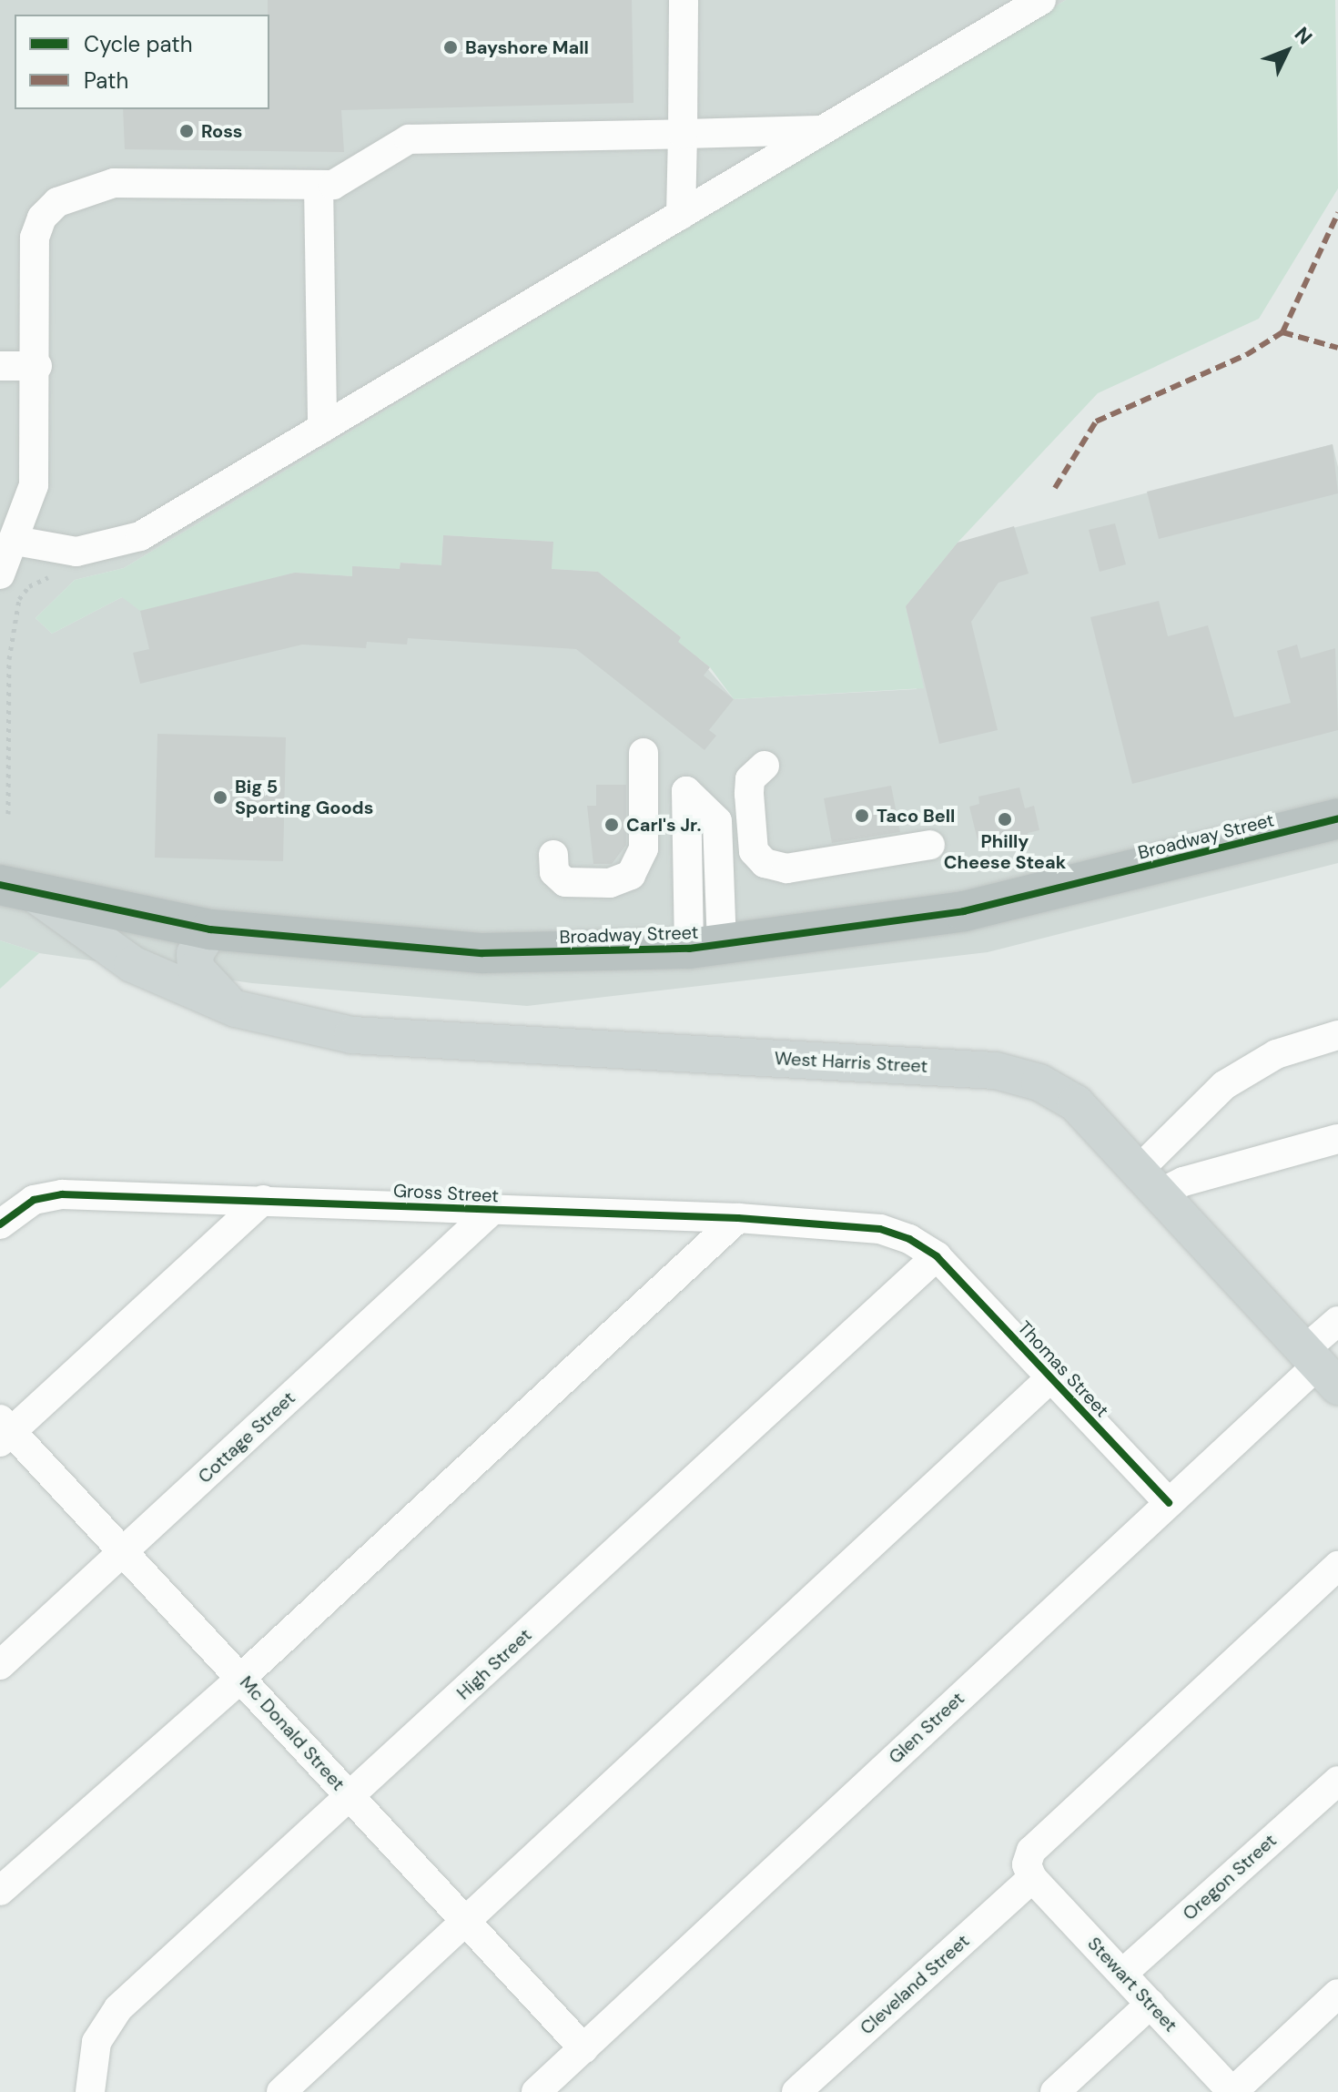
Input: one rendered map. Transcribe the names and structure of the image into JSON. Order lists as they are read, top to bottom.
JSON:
{
  "streets": {
    "highway": ["Broadway Street"],
    "main road": ["West Harris Street"],
    "street": [
      "Gross Street",
      "Thomas Street",
      "Cottage Street",
      "High Street",
      "Glen Street",
      "Mc Donald Street",
      "Oregon Street",
      "Cleveland Street",
      "Stewart Street"
    ]
  },
  "crossings": [
    ["Broadway Street", "West Harris Street"],
    ["West Harris Street", "Glen Street"],
    ["Gross Street", "Thomas Street"],
    ["Gross Street", "Cottage Street"],
    ["Gross Street", "High Street"],
    ["Thomas Street", "High Street"],
    ["Thomas Street", "Glen Street"],
    ["Cottage Street", "Mc Donald Street"],
    ["High Street", "Mc Donald Street"],
    ["Glen Street", "Mc Donald Street"],
    ["Oregon Street", "Stewart Street"],
    ["Cleveland Street", "Stewart Street"]
  ],
  "places": [
    "Bayshore Mall",
    "Ross",
    "Big 5 Sporting Goods",
    "Taco Bell",
    "Philly Cheese Steak",
    "Carl's Jr."
  ],
  "legend": ["Cycle path", "Path"],
  "north": "top right"
}
